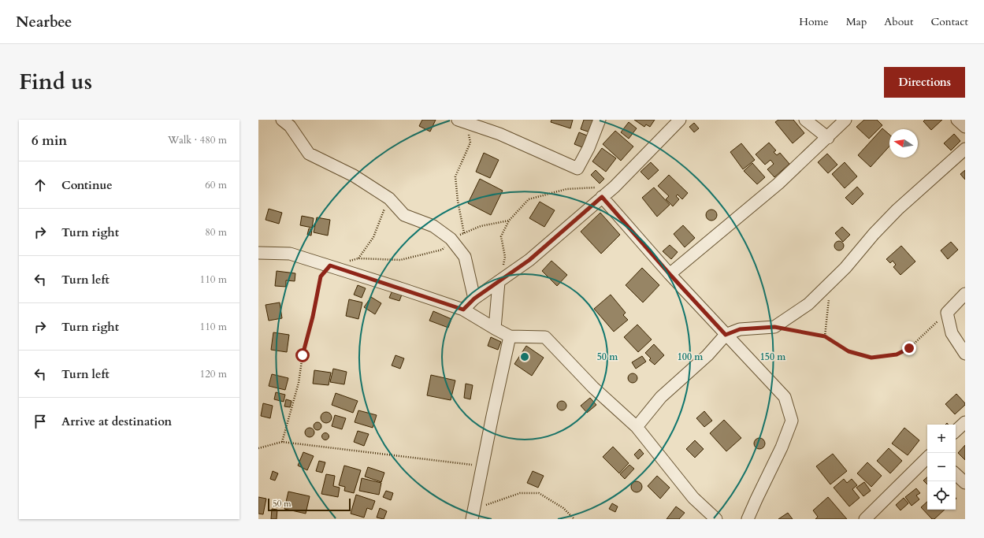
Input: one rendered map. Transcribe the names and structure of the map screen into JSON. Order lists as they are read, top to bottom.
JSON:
{
  "scale_bar": "50 m",
  "north": "left",
  "page": {
    "header": "Nearbee",
    "nav": [
      "Home",
      "Map",
      "About",
      "Contact"
    ],
    "title": "Find us",
    "buttons": "Directions",
    "heading": ["6 min", "Walk · 480 m"],
    "list": [
      ["Continue", "60 m"],
      ["Turn right", "80 m"],
      ["Turn left", "110 m"],
      ["Turn right", "110 m"],
      ["Turn left", "120 m"],
      "Arrive at destination"
    ],
    "map_buttons": ["+", "−"],
    "scale": "50 m"
  },
  "rings": ["50 m", "100 m", "150 m"]
}
